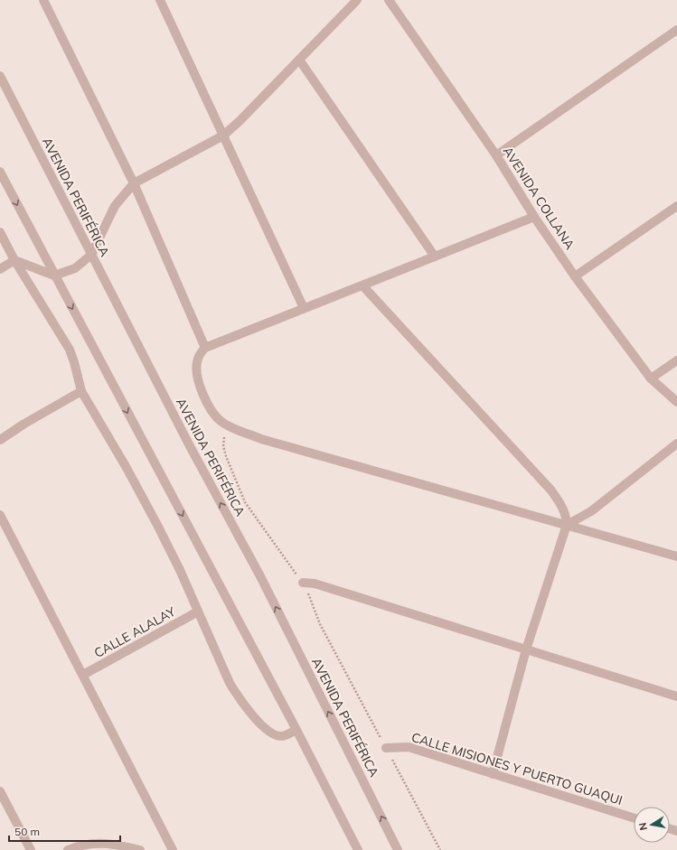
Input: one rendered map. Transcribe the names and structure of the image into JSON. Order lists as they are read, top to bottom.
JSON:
{
  "streets": {
    "street": [
      "AVENIDA PERIFÉRICA",
      "AVENIDA COLLANA",
      "CALLE ALALAY",
      "CALLE MISIONES Y PUERTO GUAQUI"
    ]
  },
  "scale_bar": "50 m",
  "north": "left"
}
